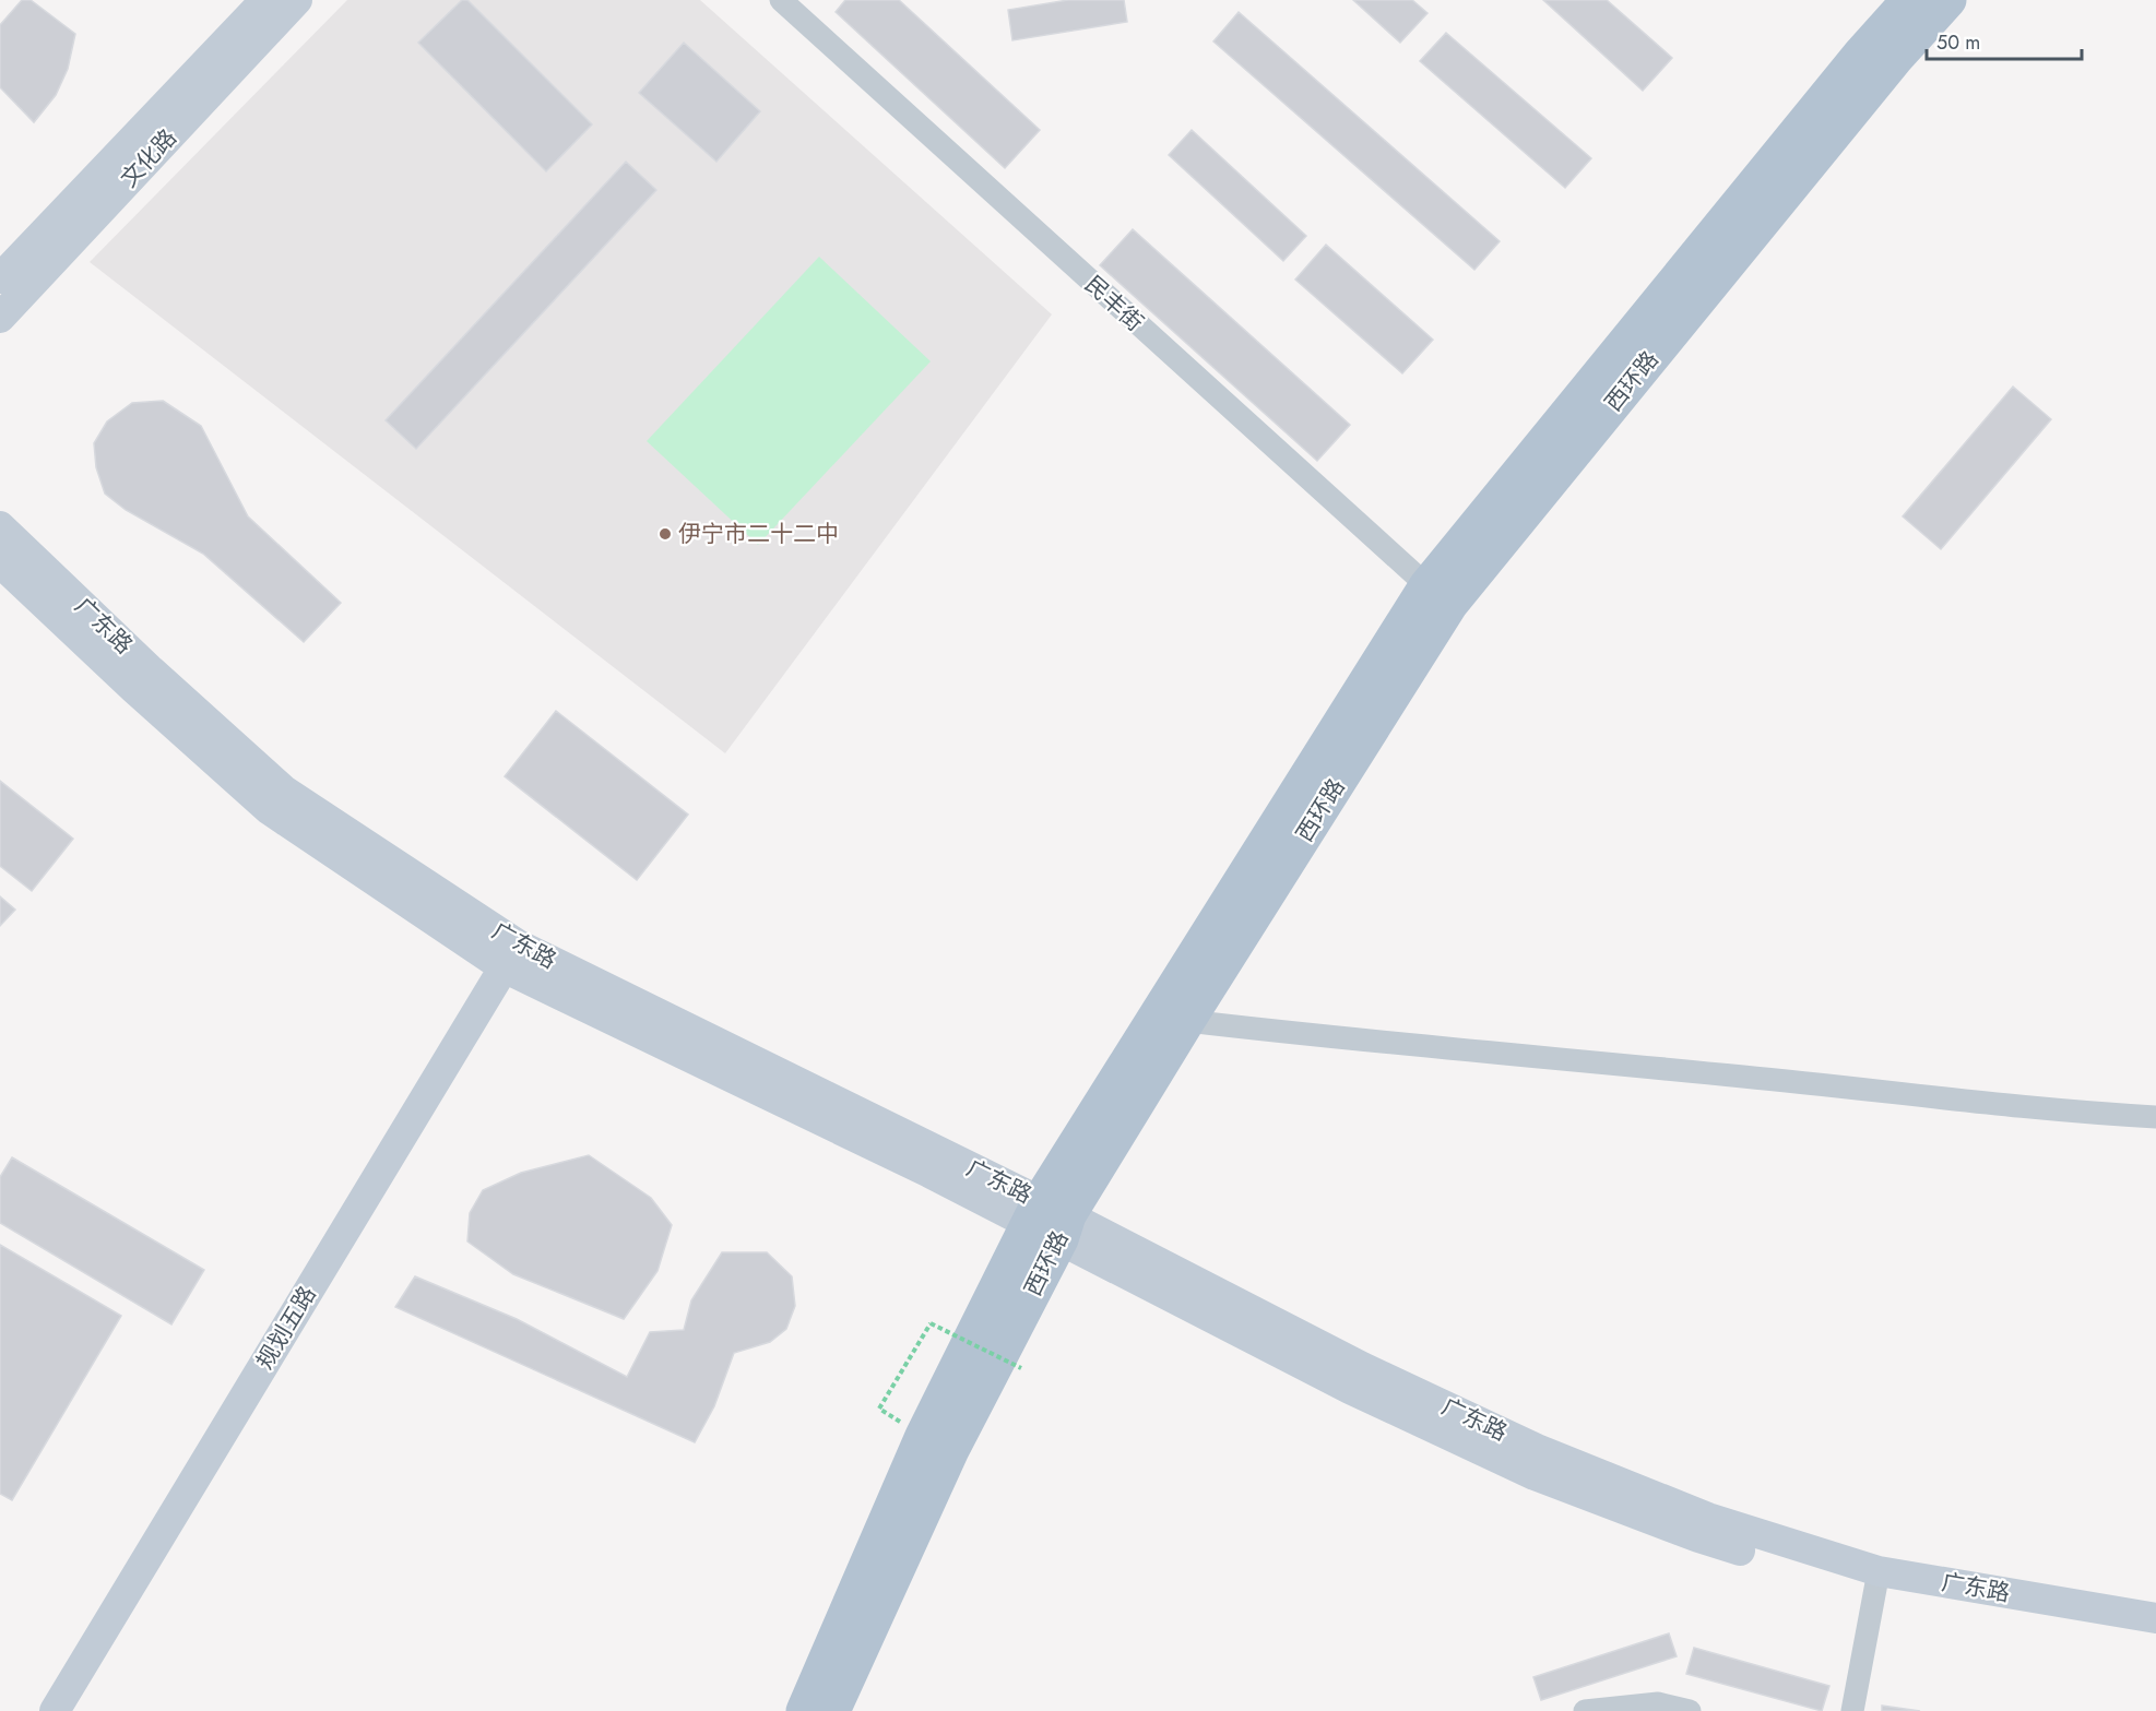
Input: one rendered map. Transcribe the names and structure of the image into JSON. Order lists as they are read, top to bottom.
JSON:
{
  "streets": {
    "main road": ["西环路"],
    "street": [
      "文化路",
      "民丰街",
      "广东路",
      "规划五路"
    ]
  },
  "crossings": [
    ["民丰街", "西环路"],
    ["西环路", "广东路"],
    ["广东路", "规划五路"]
  ],
  "places": ["伊宁市二十二中"],
  "scale_bar": "50 m"
}
